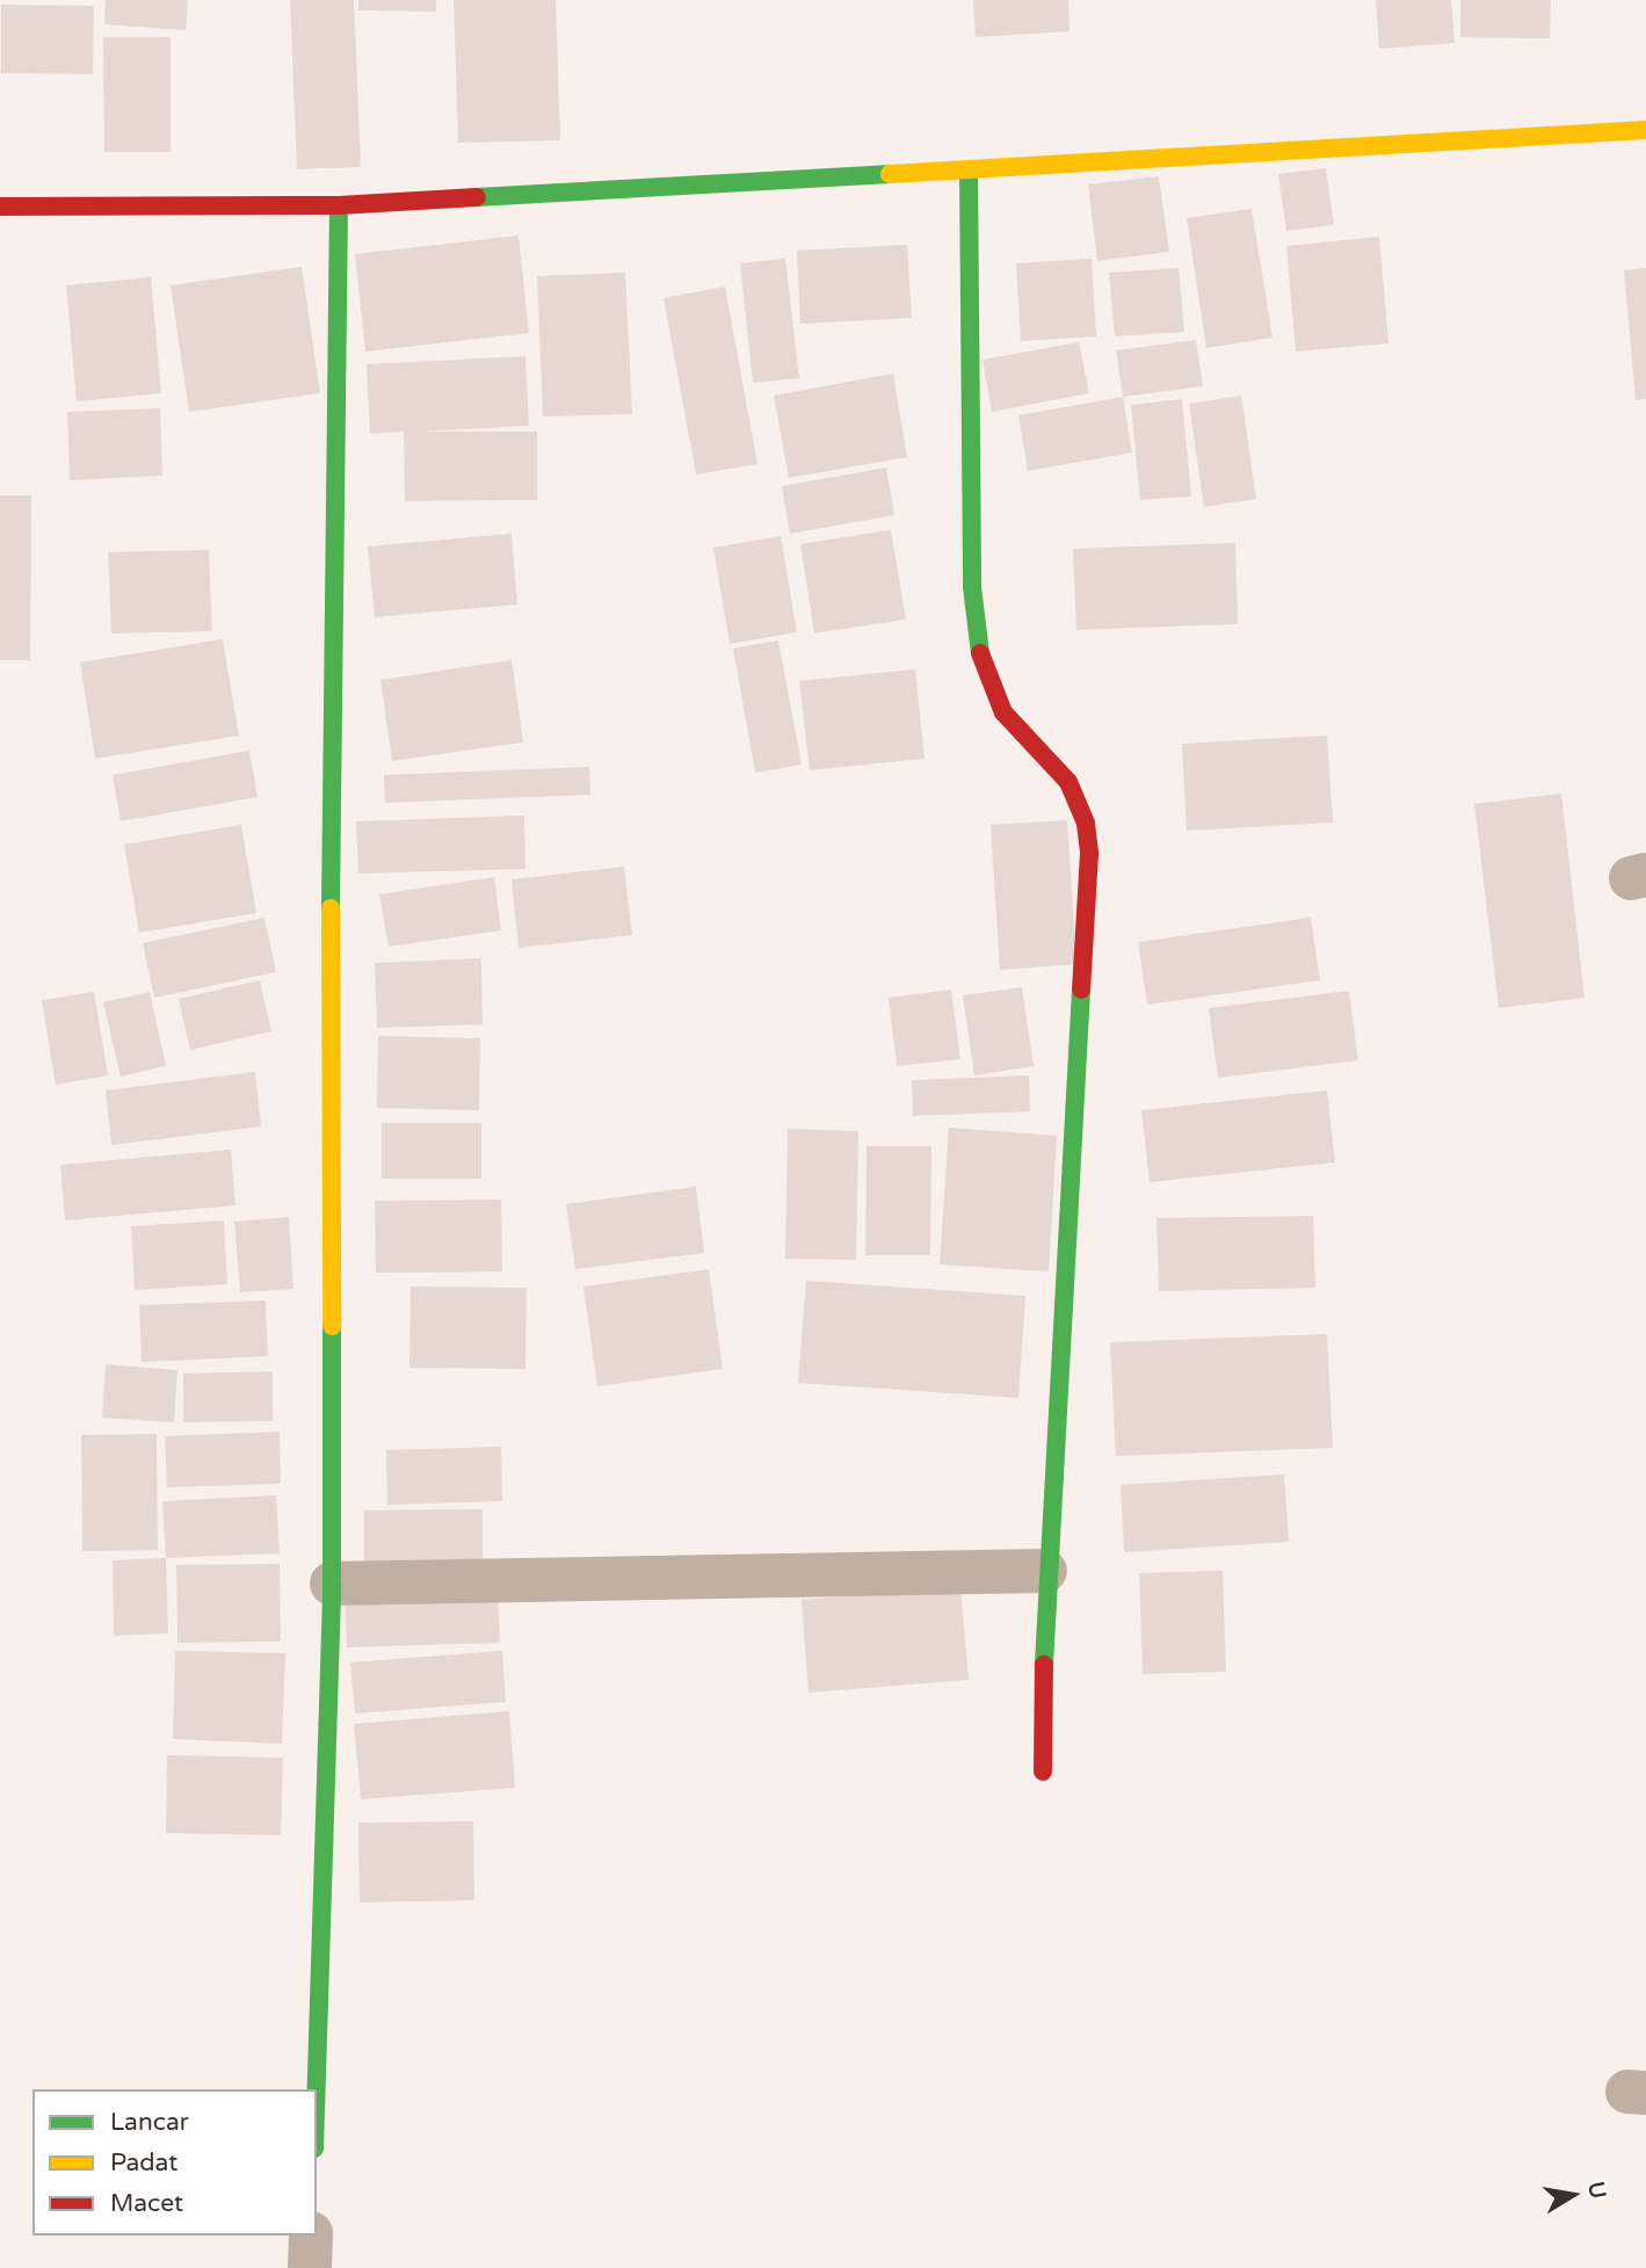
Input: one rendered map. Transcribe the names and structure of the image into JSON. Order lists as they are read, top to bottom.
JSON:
{
  "legend": ["Lancar", "Padat", "Macet"],
  "north": "right"
}
